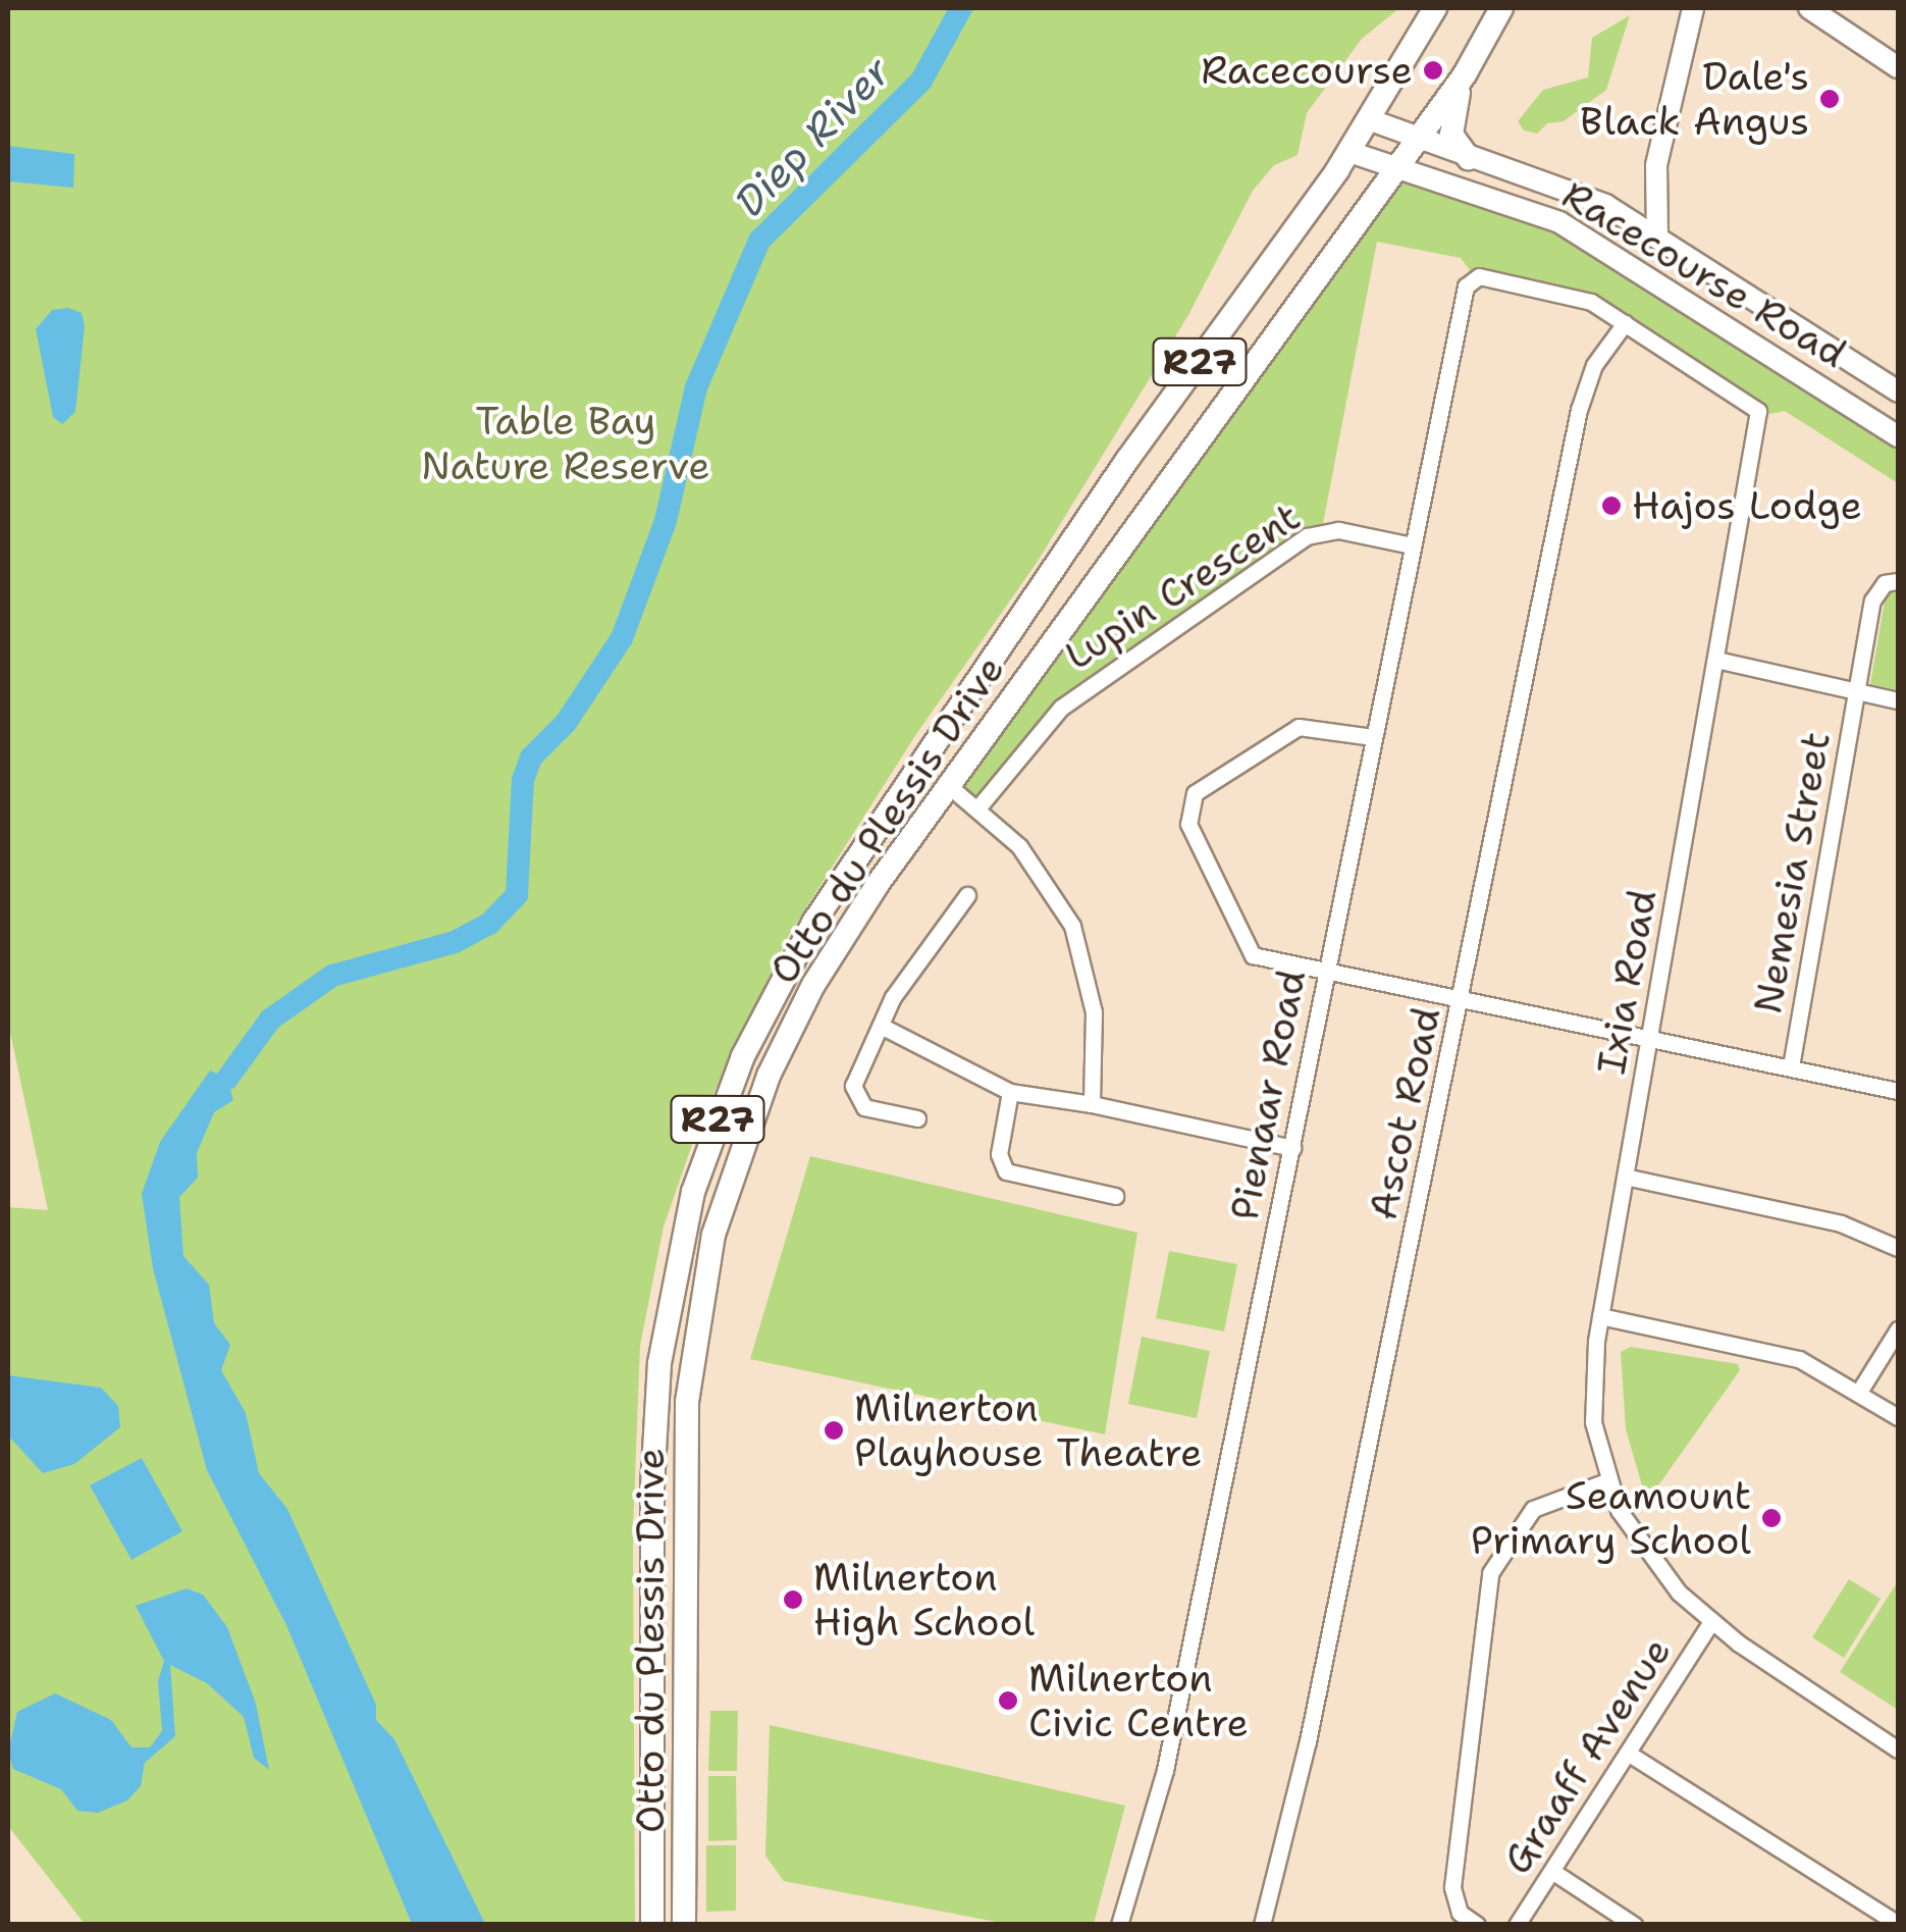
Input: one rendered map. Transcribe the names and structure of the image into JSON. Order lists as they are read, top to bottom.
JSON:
{
  "streets": {
    "main road": ["Racecourse Road", "R27", "Otto du Plessis Drive"],
    "street": [
      "Lupin Crescent",
      "Nemesia Street",
      "Ixia Road",
      "Pienaar Road",
      "Ascot Road",
      "Graaff Avenue"
    ]
  },
  "crossings": [
    ["Racecourse Road", "Otto du Plessis Drive"],
    ["Lupin Crescent", "Pienaar Road"],
    ["Ixia Road", "Pienaar Road"],
    ["Ixia Road", "Ascot Road"],
    ["Ixia Road", "Graaff Avenue"]
  ],
  "water": ["Diep River"],
  "parks": ["Table Bay Nature Reserve"],
  "places": [
    "Racecourse",
    "Dale's Black Angus",
    "Hajos Lodge",
    "Milnerton Playhouse Theatre",
    "Seamount Primary School",
    "Milnerton High School",
    "Milnerton Civic Centre"
  ]
}
